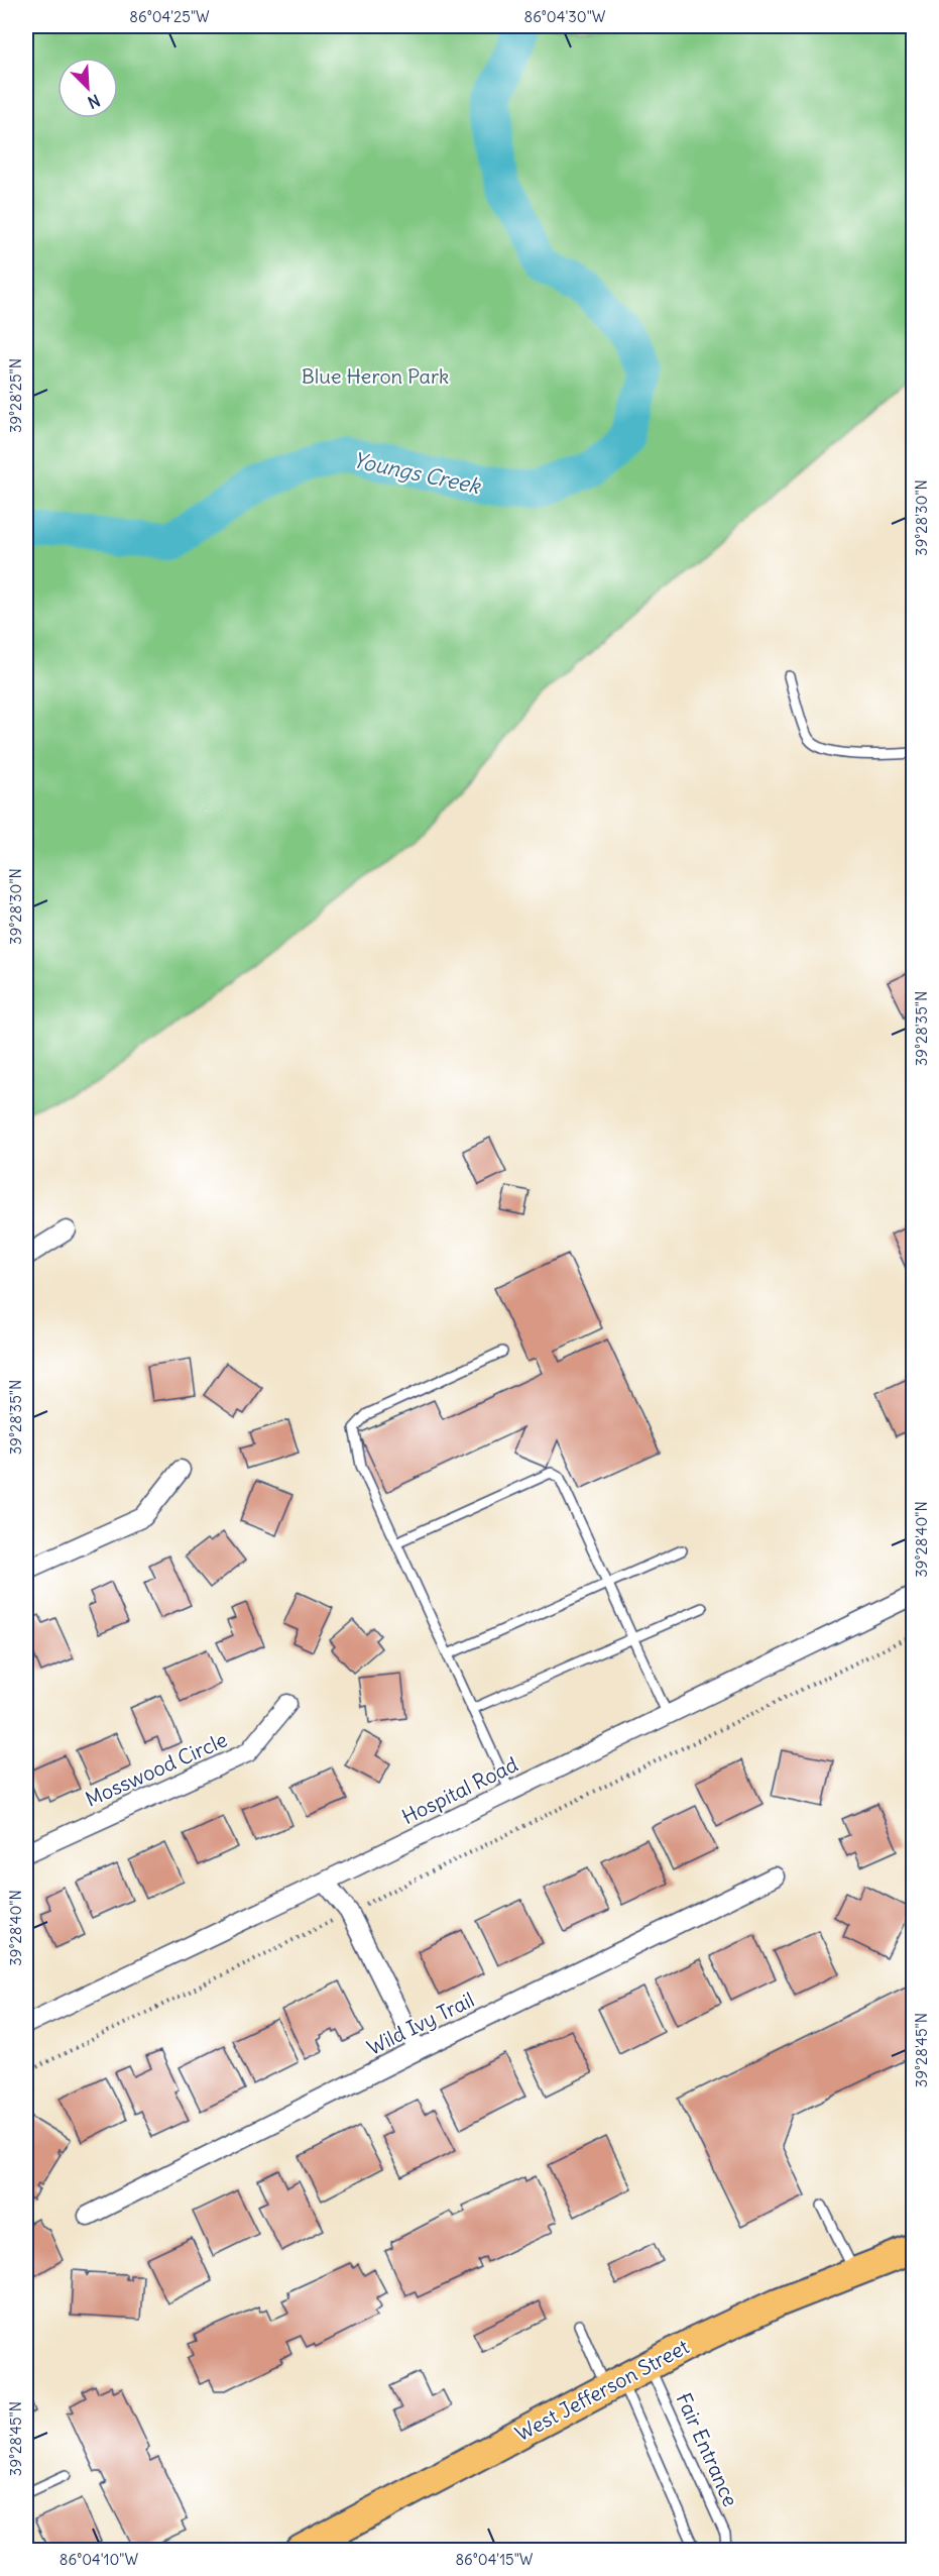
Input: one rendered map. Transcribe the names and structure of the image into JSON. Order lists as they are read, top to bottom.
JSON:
{
  "streets": {
    "main road": ["West Jefferson Street"],
    "street": ["Mosswood Circle", "Hospital Road", "Wild Ivy Trail"],
    "lane": ["Fair Entrance"]
  },
  "crossings": [
    ["West Jefferson Street", "Fair Entrance"]
  ],
  "water": ["Youngs Creek"],
  "parks": ["Blue Heron Park"],
  "north": "bottom right",
  "coordinates": [
    "86°04'25\"W",
    "86°04'30\"W",
    "39°28'25\"N",
    "39°28'30\"N",
    "39°28'35\"N",
    "39°28'40\"N",
    "39°28'45\"N",
    "86°04'10\"W",
    "86°04'15\"W"
  ]
}
